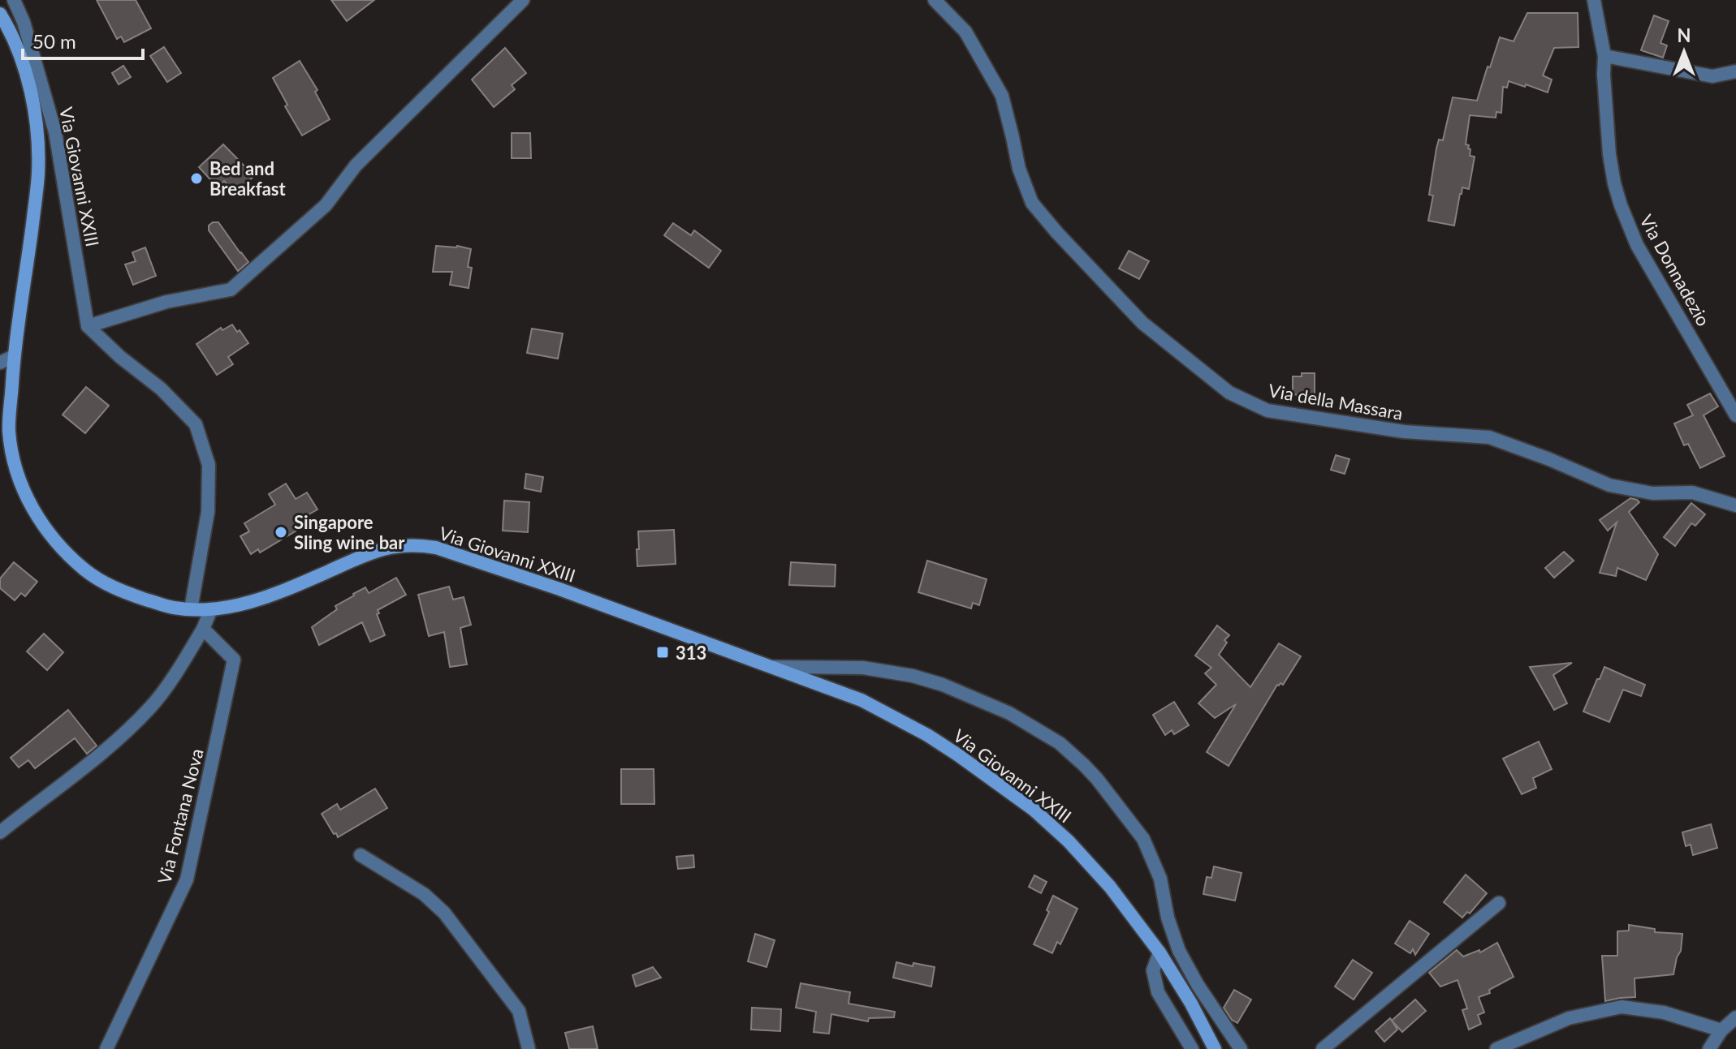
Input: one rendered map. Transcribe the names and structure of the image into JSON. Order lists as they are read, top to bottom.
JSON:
{
  "streets": {
    "main road": ["Via Giovanni XXIII"],
    "street": ["Via Donnadezio", "Via della Massara", "Via Fontana Nova"]
  },
  "places": {
    "other": ["Bed and Breakfast", "Singapore Sling wine bar"],
    "transit": ["313"]
  },
  "scale_bar": "50 m",
  "north": "top"
}
